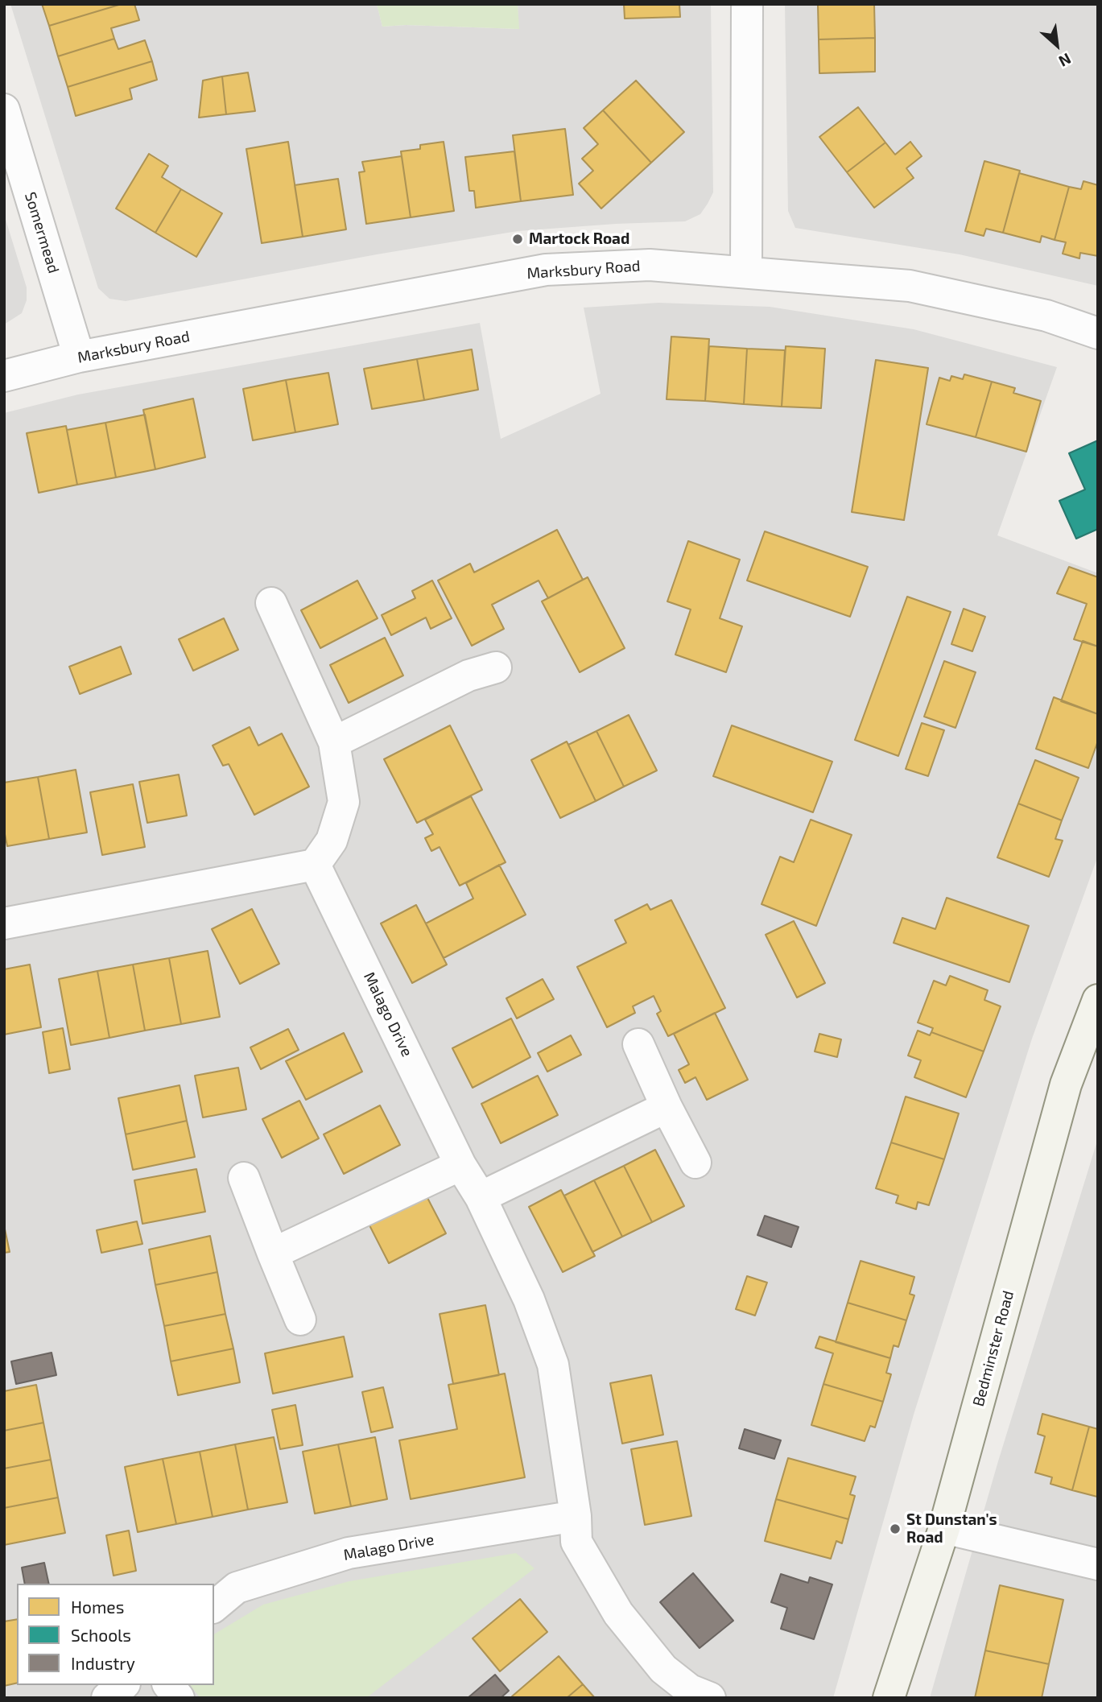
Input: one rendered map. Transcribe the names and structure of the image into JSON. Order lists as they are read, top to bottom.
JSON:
{
  "streets": {
    "main road": ["Bedminster Road"],
    "street": ["Somermead", "Marksbury Road", "Malago Drive"]
  },
  "crossings": [
    ["Somermead", "Marksbury Road"]
  ],
  "places": ["Martock Road", "St Dunstan's Road"],
  "legend": ["Homes", "Schools", "Industry"],
  "north": "bottom right"
}
